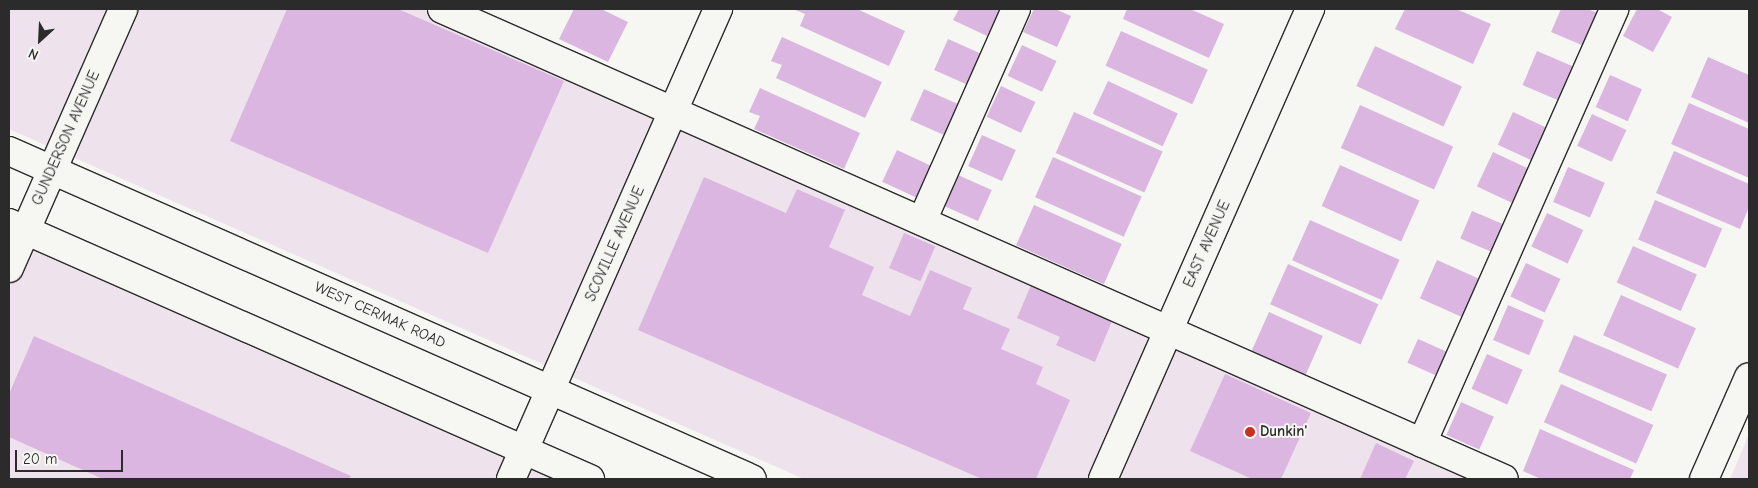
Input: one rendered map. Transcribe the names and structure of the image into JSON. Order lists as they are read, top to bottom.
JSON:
{
  "streets": {
    "street": [
      "GUNDERSON AVENUE",
      "SCOVILLE AVENUE",
      "EAST AVENUE",
      "WEST CERMAK ROAD"
    ]
  },
  "crossings": [
    ["GUNDERSON AVENUE", "WEST CERMAK ROAD"],
    ["SCOVILLE AVENUE", "WEST CERMAK ROAD"]
  ],
  "places": ["Dunkin'"],
  "scale_bar": "20 m",
  "north": "bottom left"
}
